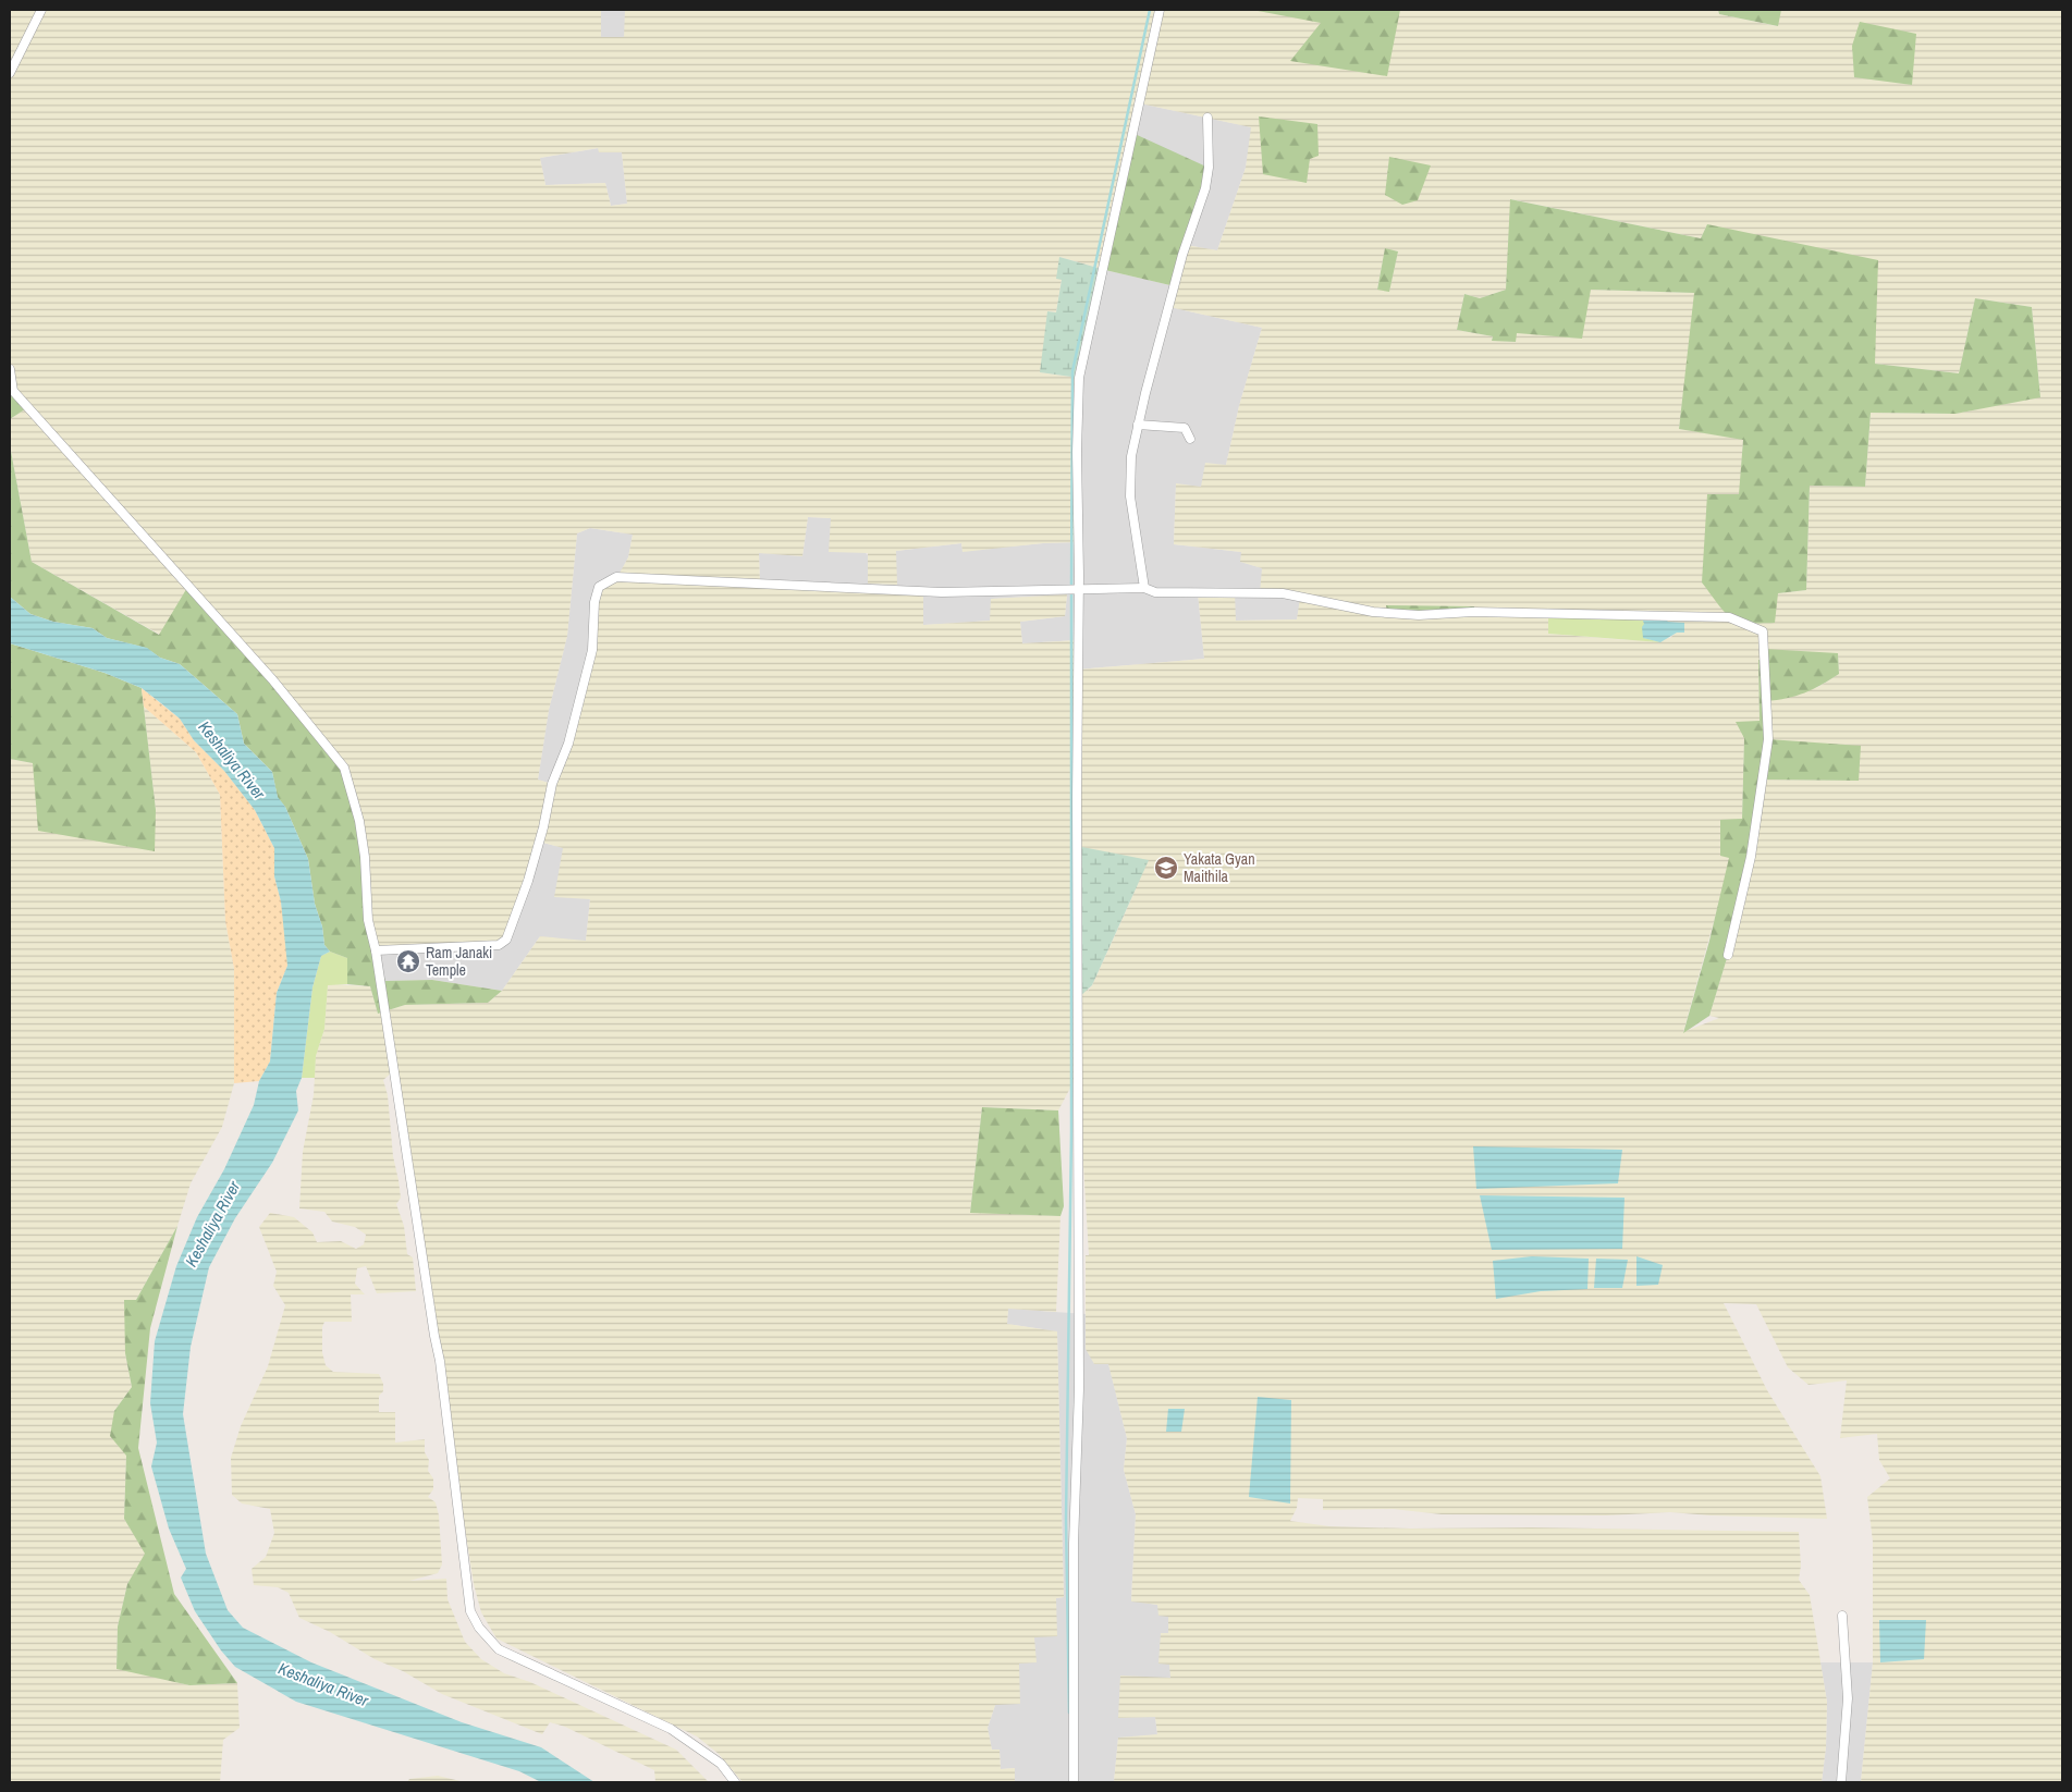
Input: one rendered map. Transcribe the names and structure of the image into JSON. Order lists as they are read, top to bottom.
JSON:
{
  "water": ["Keshaliya River"],
  "places": {
    "school or university": ["Yakata Gyan Maithila"],
    "temple": ["Ram Janaki Temple"]
  }
}
